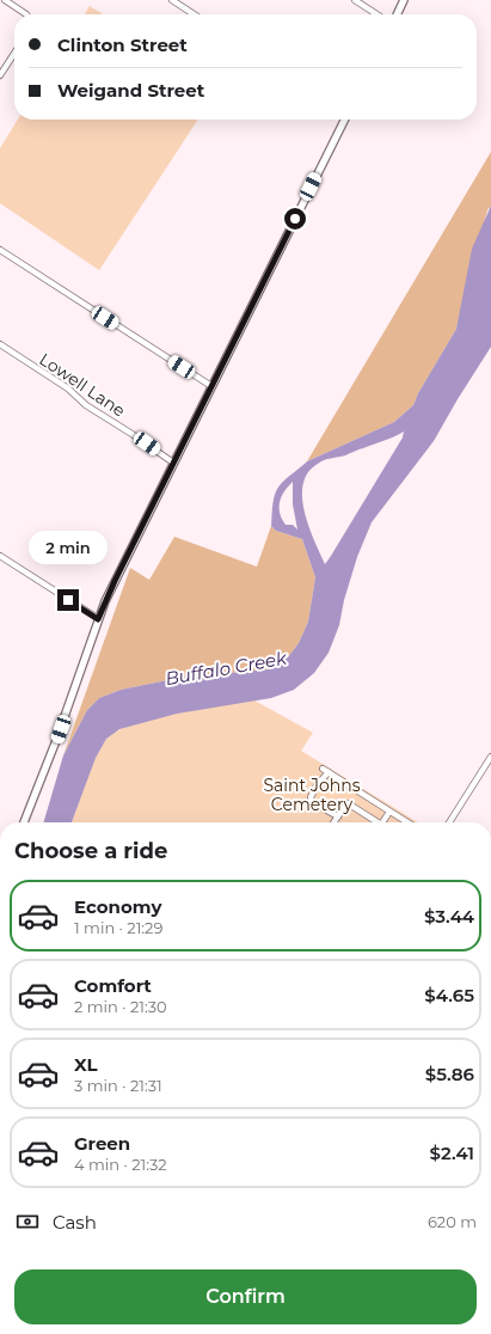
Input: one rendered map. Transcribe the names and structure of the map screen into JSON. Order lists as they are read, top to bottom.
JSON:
{
  "streets": {
    "street": ["Lowell Lane"]
  },
  "water": ["Buffalo Creek"],
  "parks": ["Saint Johns Cemetery"],
  "page": {
    "banner": ["Clinton Street", "Weigand Street"],
    "bubble": "2 min",
    "heading": "Choose a ride",
    "list": [
      {
        "name": "Economy",
        "note": "1 min · 21:29",
        "value": "$3.44"
      },
      {
        "name": "Comfort",
        "note": "2 min · 21:30",
        "value": "$4.65"
      },
      {
        "name": "XL",
        "note": "3 min · 21:31",
        "value": "$5.86"
      },
      {
        "name": "Green",
        "note": "4 min · 21:32",
        "value": "$2.41"
      }
    ],
    "pay": ["Cash", "620 m"],
    "buttons": "Confirm"
  }
}
